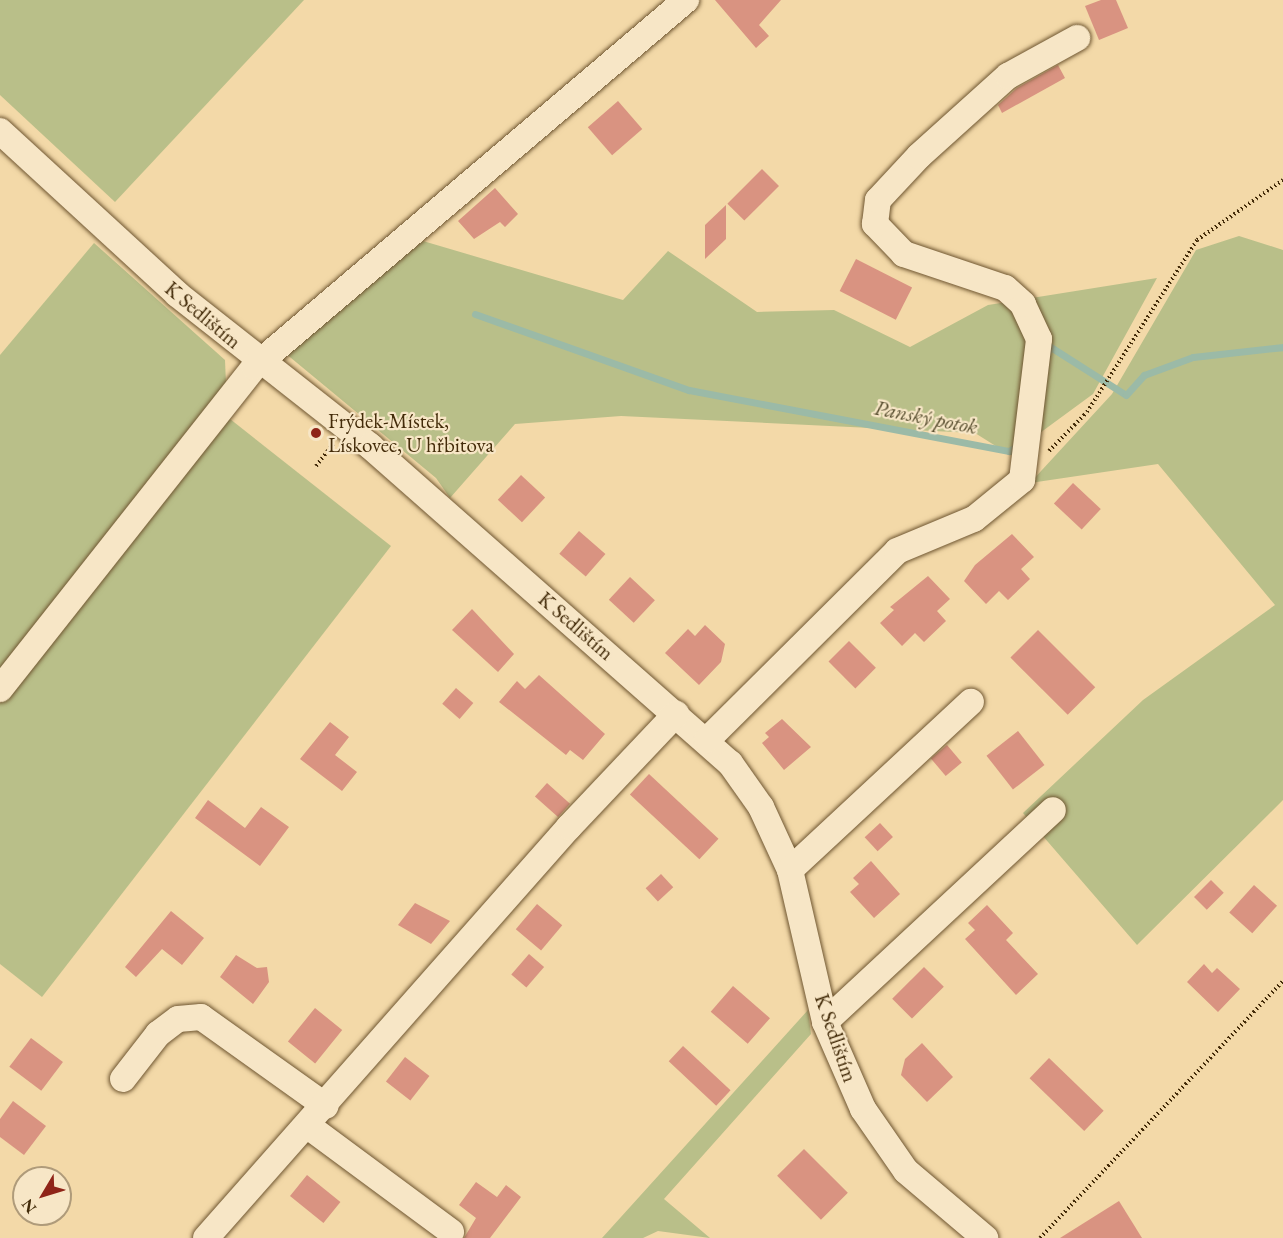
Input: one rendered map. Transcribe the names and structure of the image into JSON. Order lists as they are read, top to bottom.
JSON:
{
  "streets": {
    "street": ["K Sedlištím"]
  },
  "water": ["Panský potok"],
  "places": ["Frýdek-Místek, Lískovec, U hřbitova"],
  "north": "bottom left"
}
